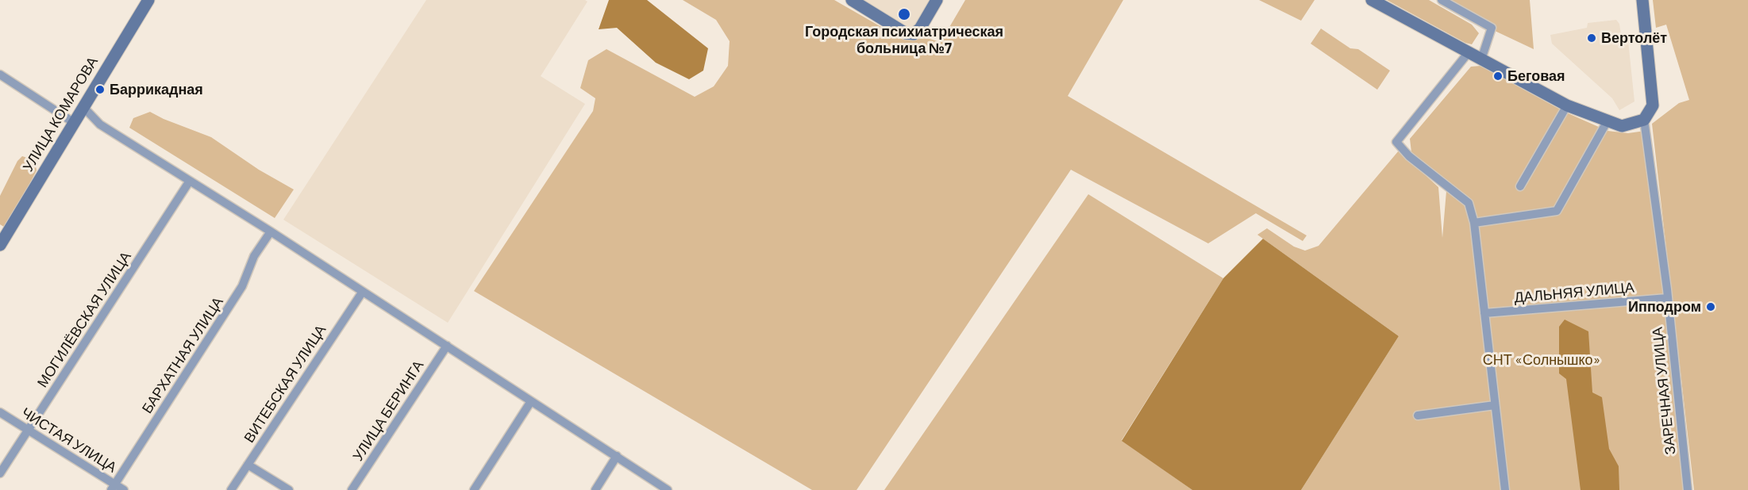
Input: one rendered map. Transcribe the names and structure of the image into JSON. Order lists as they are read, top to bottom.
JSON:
{
  "streets": {
    "street": [
      "УЛИЦА КОМАРОВА",
      "ДАЛЬНЯЯ УЛИЦА",
      "МОГИЛЁВСКАЯ УЛИЦА",
      "БАРХАТНАЯ УЛИЦА",
      "ВИТЕБСКАЯ УЛИЦА",
      "ЗАРЕЧНАЯ УЛИЦА",
      "УЛИЦА БЕРИНГА",
      "ЧИСТАЯ УЛИЦА"
    ]
  },
  "crossings": [
    ["ДАЛЬНЯЯ УЛИЦА", "ЗАРЕЧНАЯ УЛИЦА"],
    ["МОГИЛЁВСКАЯ УЛИЦА", "ЧИСТАЯ УЛИЦА"],
    ["БАРХАТНАЯ УЛИЦА", "ЧИСТАЯ УЛИЦА"]
  ],
  "parks": ["СНТ «Солнышко»"],
  "places": [
    "Городская психиатрическая больница №7",
    "Вертолёт",
    "Беговая",
    "Баррикадная",
    "Ипподром"
  ]
}
